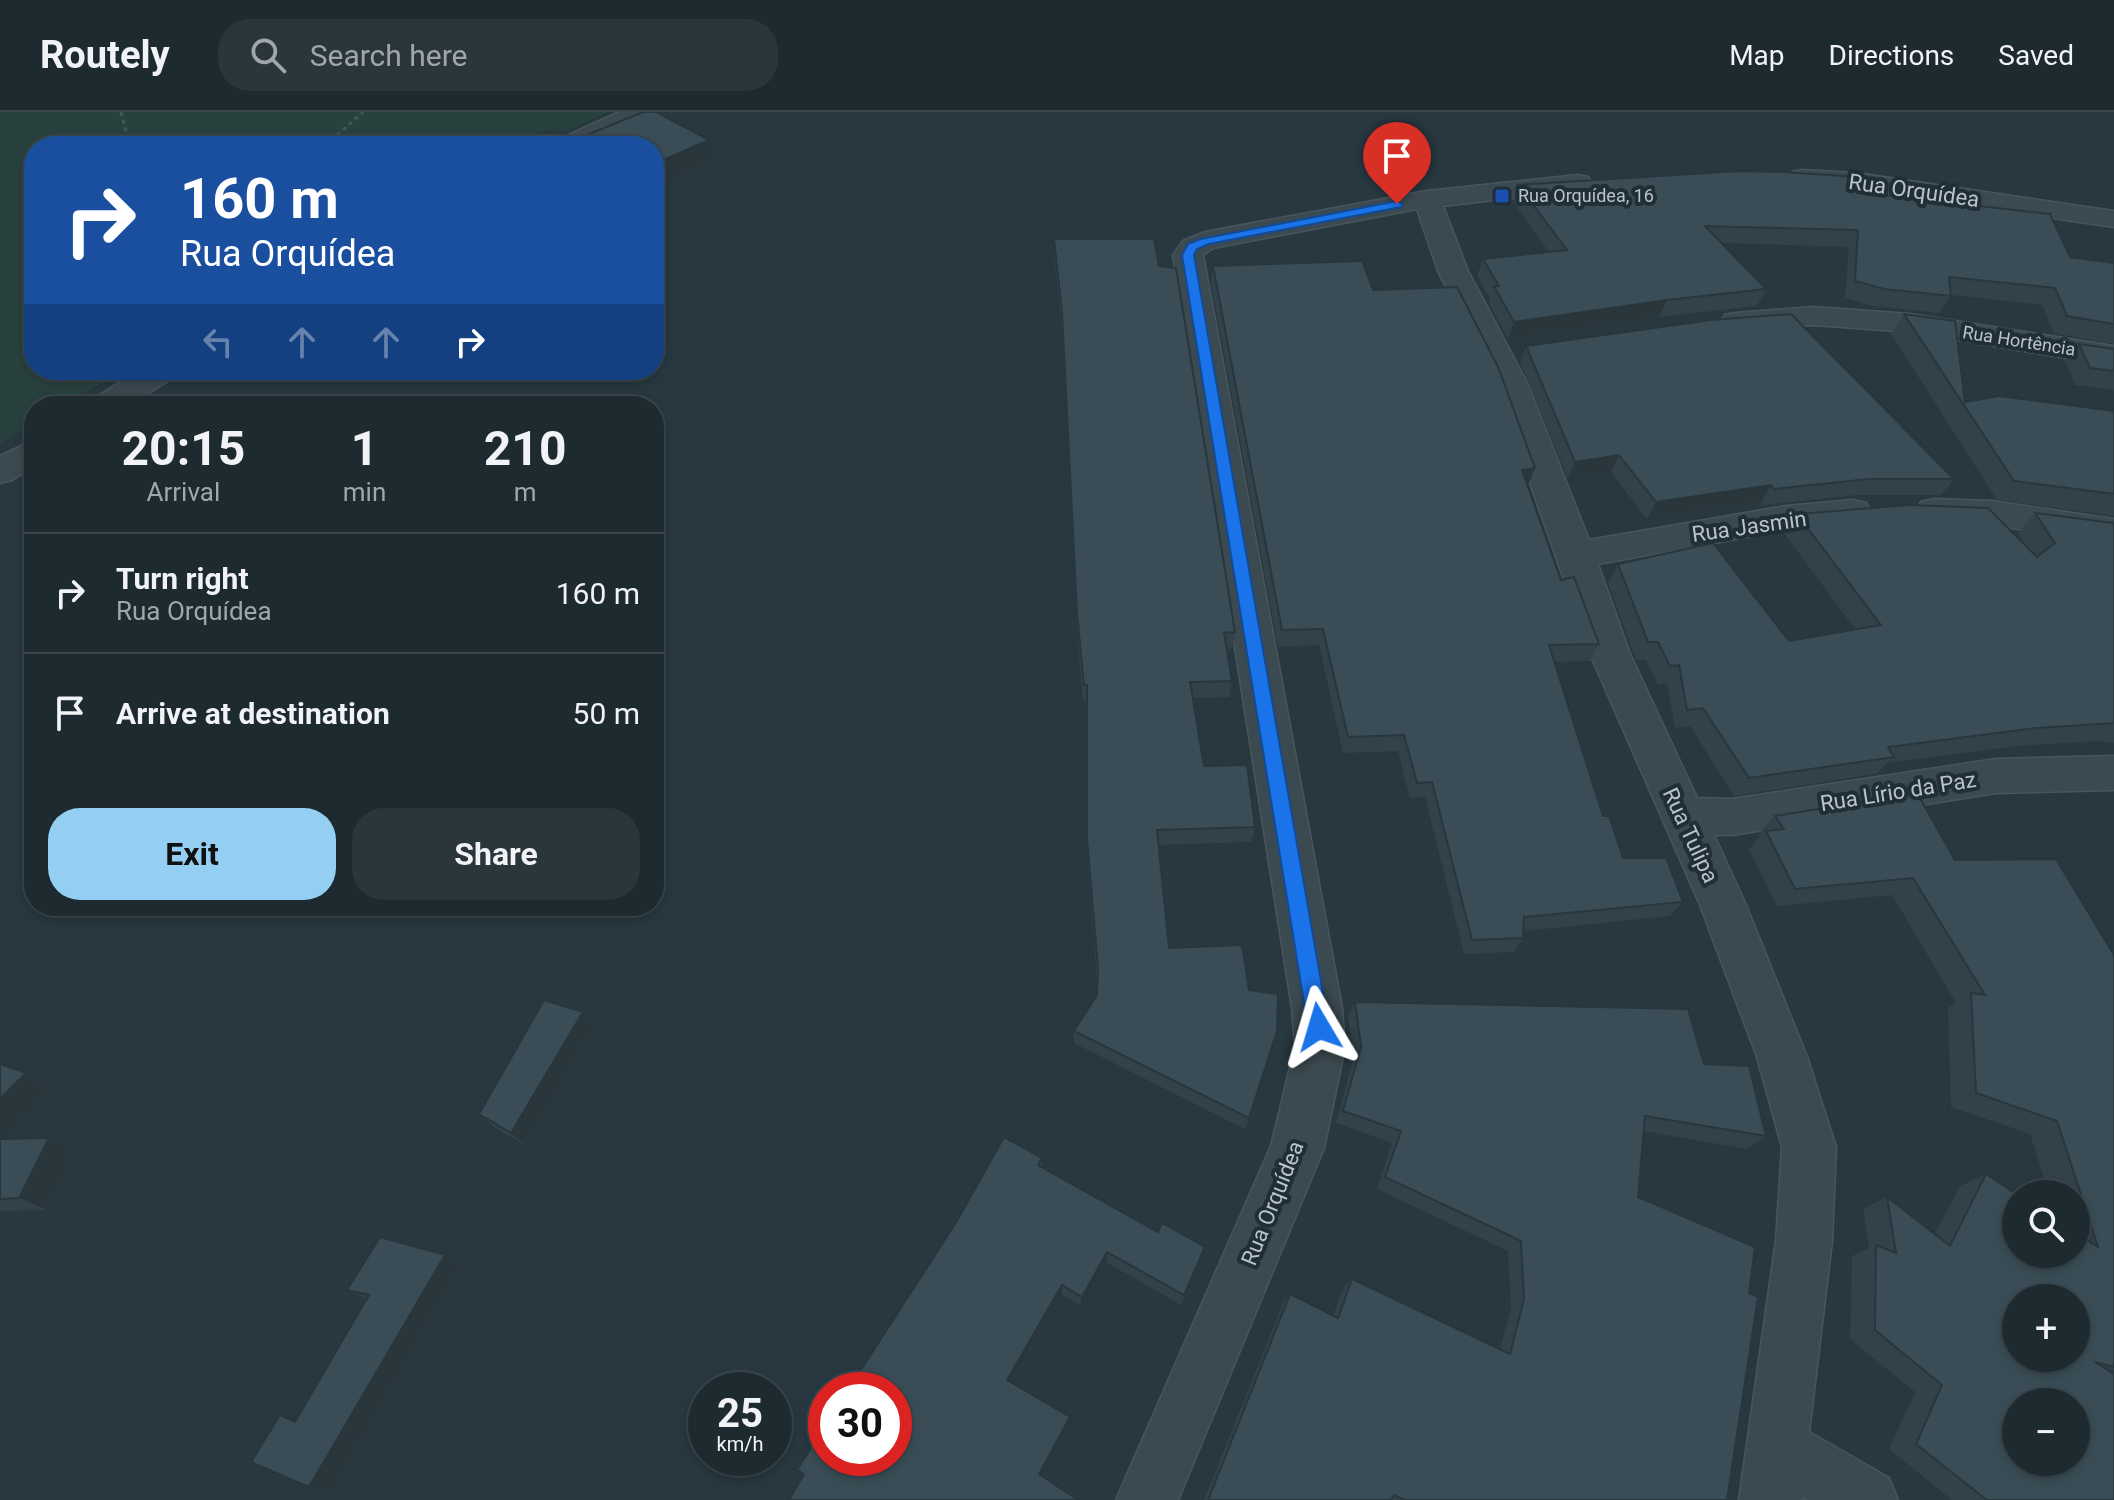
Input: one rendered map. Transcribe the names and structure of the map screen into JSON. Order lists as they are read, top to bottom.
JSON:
{
  "streets": {
    "street": [
      "Rua Orquídea",
      "Rua Hortência",
      "Rua Jasmin",
      "Rua Lírio da Paz",
      "Rua Tulipa"
    ]
  },
  "crossings": [
    ["Rua Orquídea", "Rua Tulipa"],
    ["Rua Jasmin", "Rua Tulipa"],
    ["Rua Lírio da Paz", "Rua Tulipa"]
  ],
  "places": {
    "transit": ["Rua Orquídea, 16"]
  },
  "page": {
    "header": "Routely",
    "search": "Search here",
    "nav": ["Map", "Directions", "Saved"],
    "turn": ["160 m", "Rua Orquídea"],
    "eta": [
      "20:15",
      "Arrival",
      "1",
      "min",
      "210",
      "m"
    ],
    "list": [
      {
        "name": "Turn right",
        "note": "Rua Orquídea",
        "value": "160 m"
      },
      {
        "name": "Arrive at destination",
        "value": "50 m"
      }
    ],
    "buttons": ["Exit", "Share"],
    "map_buttons": ["+", "−"],
    "speed": "25 km/h",
    "limit": "30"
  }
}
